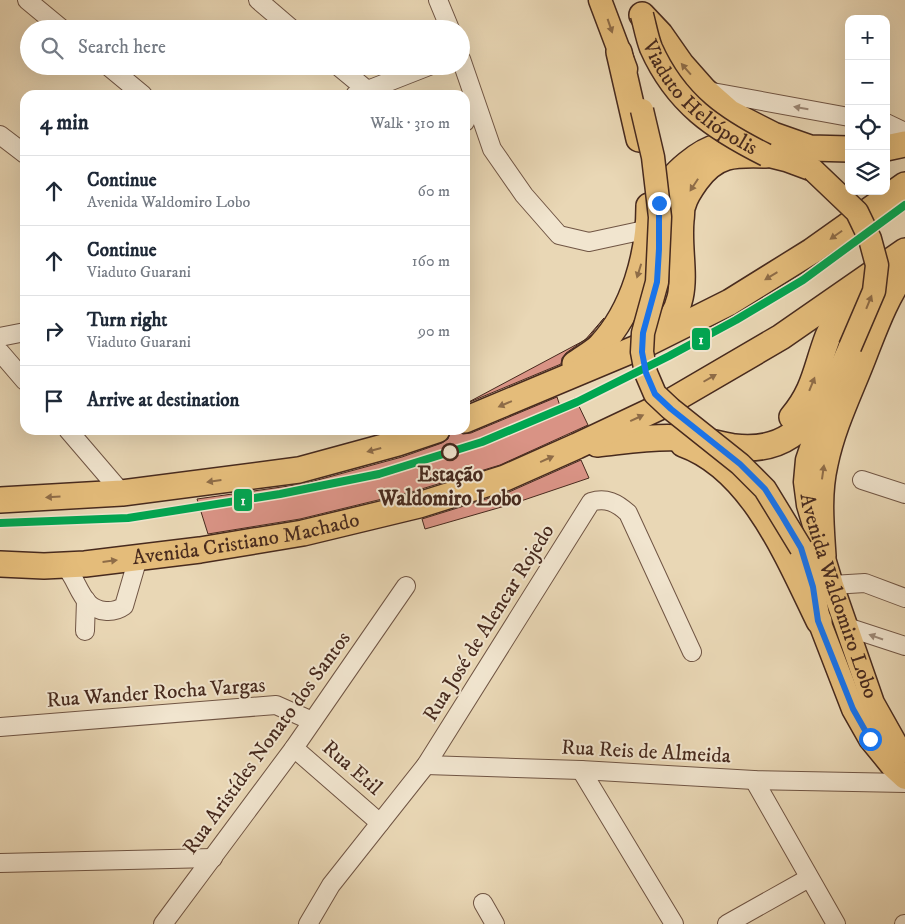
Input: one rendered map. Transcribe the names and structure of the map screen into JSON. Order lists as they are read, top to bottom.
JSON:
{
  "streets": {
    "highway": ["Avenida Cristiano Machado"],
    "main road": ["Viaduto Heliópolis", "Avenida Waldomiro Lobo"],
    "street": [
      "Rua José de Alencar Rojedo",
      "Rua Wander Rocha Vargas",
      "Rua Aristídes Nonato dos Santos",
      "Rua Reis de Almeida",
      "Rua Etil"
    ]
  },
  "crossings": [
    ["Viaduto Heliópolis", "Avenida Waldomiro Lobo"],
    ["Avenida Waldomiro Lobo", "Rua Reis de Almeida"],
    ["Rua José de Alencar Rojedo", "Rua Reis de Almeida"],
    ["Rua José de Alencar Rojedo", "Rua Etil"],
    ["Rua Wander Rocha Vargas", "Rua Aristídes Nonato dos Santos"],
    ["Rua Aristídes Nonato dos Santos", "Rua Etil"]
  ],
  "one_way": ["Viaduto Heliópolis"],
  "places": ["Estação Waldomiro Lobo"],
  "lines": ["transit line 1"],
  "page": {
    "map_buttons": ["+", "−"],
    "search": "Search here",
    "heading": ["4 min", "Walk · 310 m"],
    "list": [
      ["Continue", "Avenida Waldomiro Lobo", "60 m"],
      ["Continue", "Viaduto Guarani", "160 m"],
      ["Turn right", "Viaduto Guarani", "90 m"],
      "Arrive at destination"
    ]
  }
}
